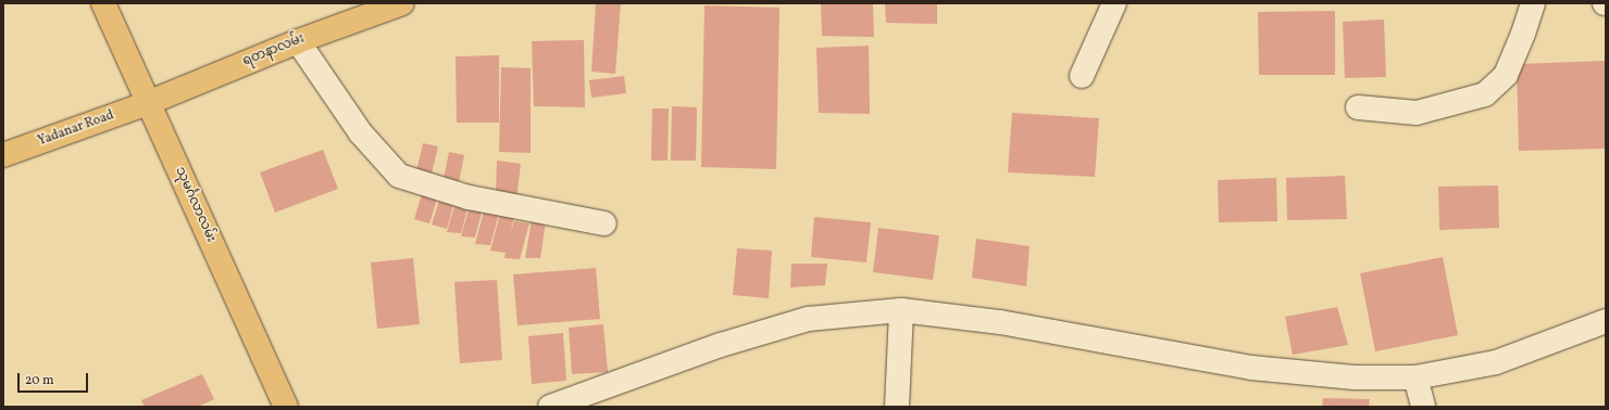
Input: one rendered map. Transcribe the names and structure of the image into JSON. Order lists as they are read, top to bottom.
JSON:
{
  "streets": {
    "main road": ["ရတနာလမ်း", "Yadanar Road", "သုမင်္ဂလာလမ်း"]
  },
  "crossings": [
    ["ရတနာလမ်း", "Yadanar Road"],
    ["ရတနာလမ်း", "သုမင်္ဂလာလမ်း"],
    ["Yadanar Road", "သုမင်္ဂလာလမ်း"]
  ],
  "scale_bar": "20 m"
}
